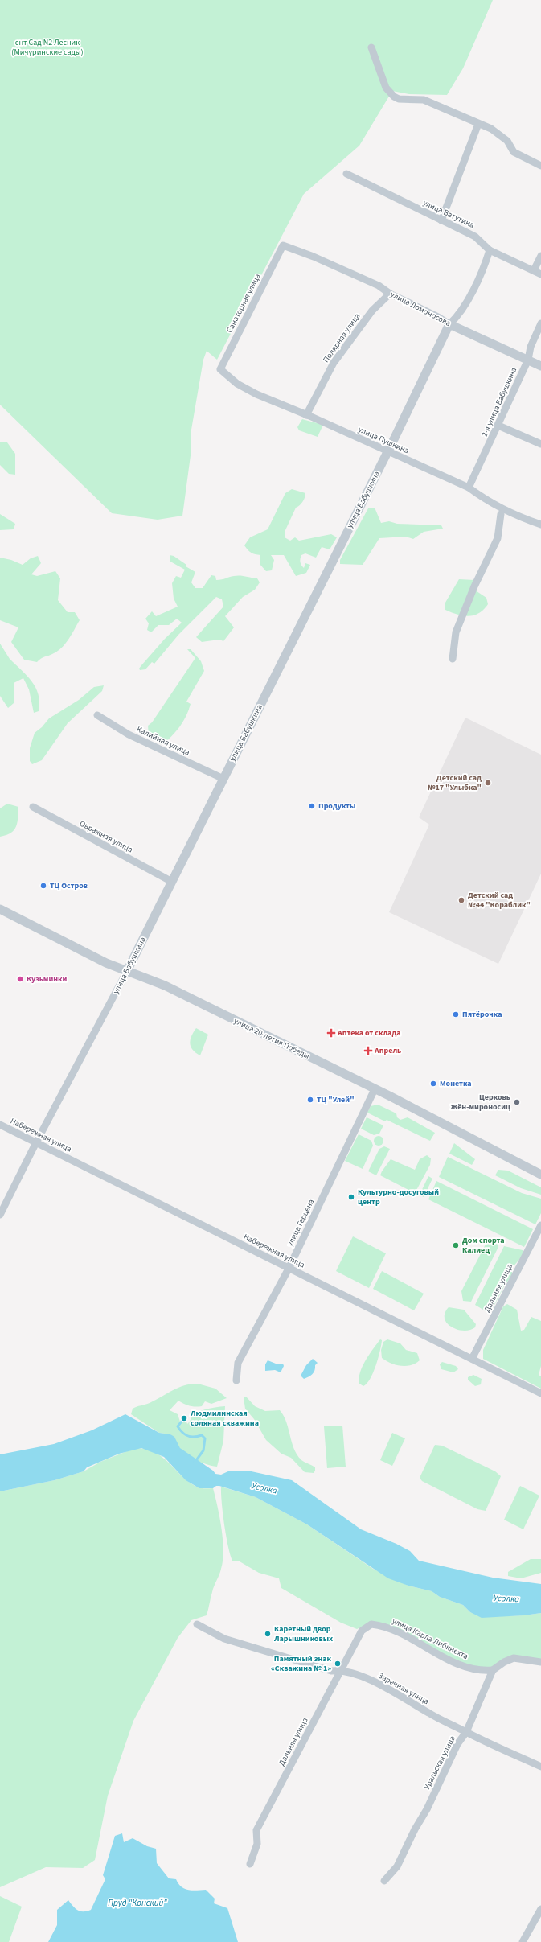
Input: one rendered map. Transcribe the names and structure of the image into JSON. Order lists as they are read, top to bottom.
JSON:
{
  "streets": {
    "street": [
      "улица Ватутина",
      "Санаторная улица",
      "улица Ломоносова",
      "Полярная улица",
      "2-я улица Бабушкина",
      "улица Пушкина",
      "улица Бабушкина",
      "Калийная улица",
      "Овражная улица",
      "улица 20-летия Победы",
      "Набережная улица",
      "улица Герцена",
      "Дальняя улица",
      "улица Карла Либкнехта",
      "Заречная улица",
      "Уральская улица"
    ]
  },
  "crossings": [
    ["улица Ватутина", "улица Бабушкина"],
    ["Санаторная улица", "улица Ломоносова"],
    ["Санаторная улица", "улица Пушкина"],
    ["улица Ломоносова", "Полярная улица"],
    ["улица Ломоносова", "2-я улица Бабушкина"],
    ["улица Ломоносова", "улица Бабушкина"],
    ["Полярная улица", "улица Пушкина"],
    ["2-я улица Бабушкина", "улица Пушкина"],
    ["улица Пушкина", "улица Бабушкина"],
    ["улица Бабушкина", "Калийная улица"],
    ["улица Бабушкина", "Овражная улица"],
    ["улица Бабушкина", "улица 20-летия Победы"],
    ["улица Бабушкина", "Набережная улица"],
    ["улица 20-летия Победы", "улица Герцена"],
    ["Набережная улица", "улица Герцена"],
    ["Набережная улица", "Дальняя улица"],
    ["Дальняя улица", "улица Карла Либкнехта"],
    ["Дальняя улица", "Заречная улица"],
    ["улица Карла Либкнехта", "Уральская улица"],
    ["Заречная улица", "Уральская улица"]
  ],
  "water": ["Усолка", "Пруд \"Конский\""],
  "parks": ["снт Сад N2 Лесник (Мичуринские сады)"],
  "places": {
    "other": [
      "Детский сад №17 \"Улыбка\"",
      "Продукты",
      "ТЦ Остров",
      "Детский сад №44 \"Кораблик\"",
      "Кузьминки",
      "Пятёрочка",
      "Монетка",
      "ТЦ \"Улей\"",
      "Церковь Жён-мироносиц",
      "Культурно-досуговый центр",
      "Дом спорта Калиец",
      "Людмилинская соляная скважина",
      "Каретный двор Ларышниковых",
      "Памятный знак «Скважина № 1»"
    ],
    "health": ["Аптека от склада", "Апрель"]
  }
}
